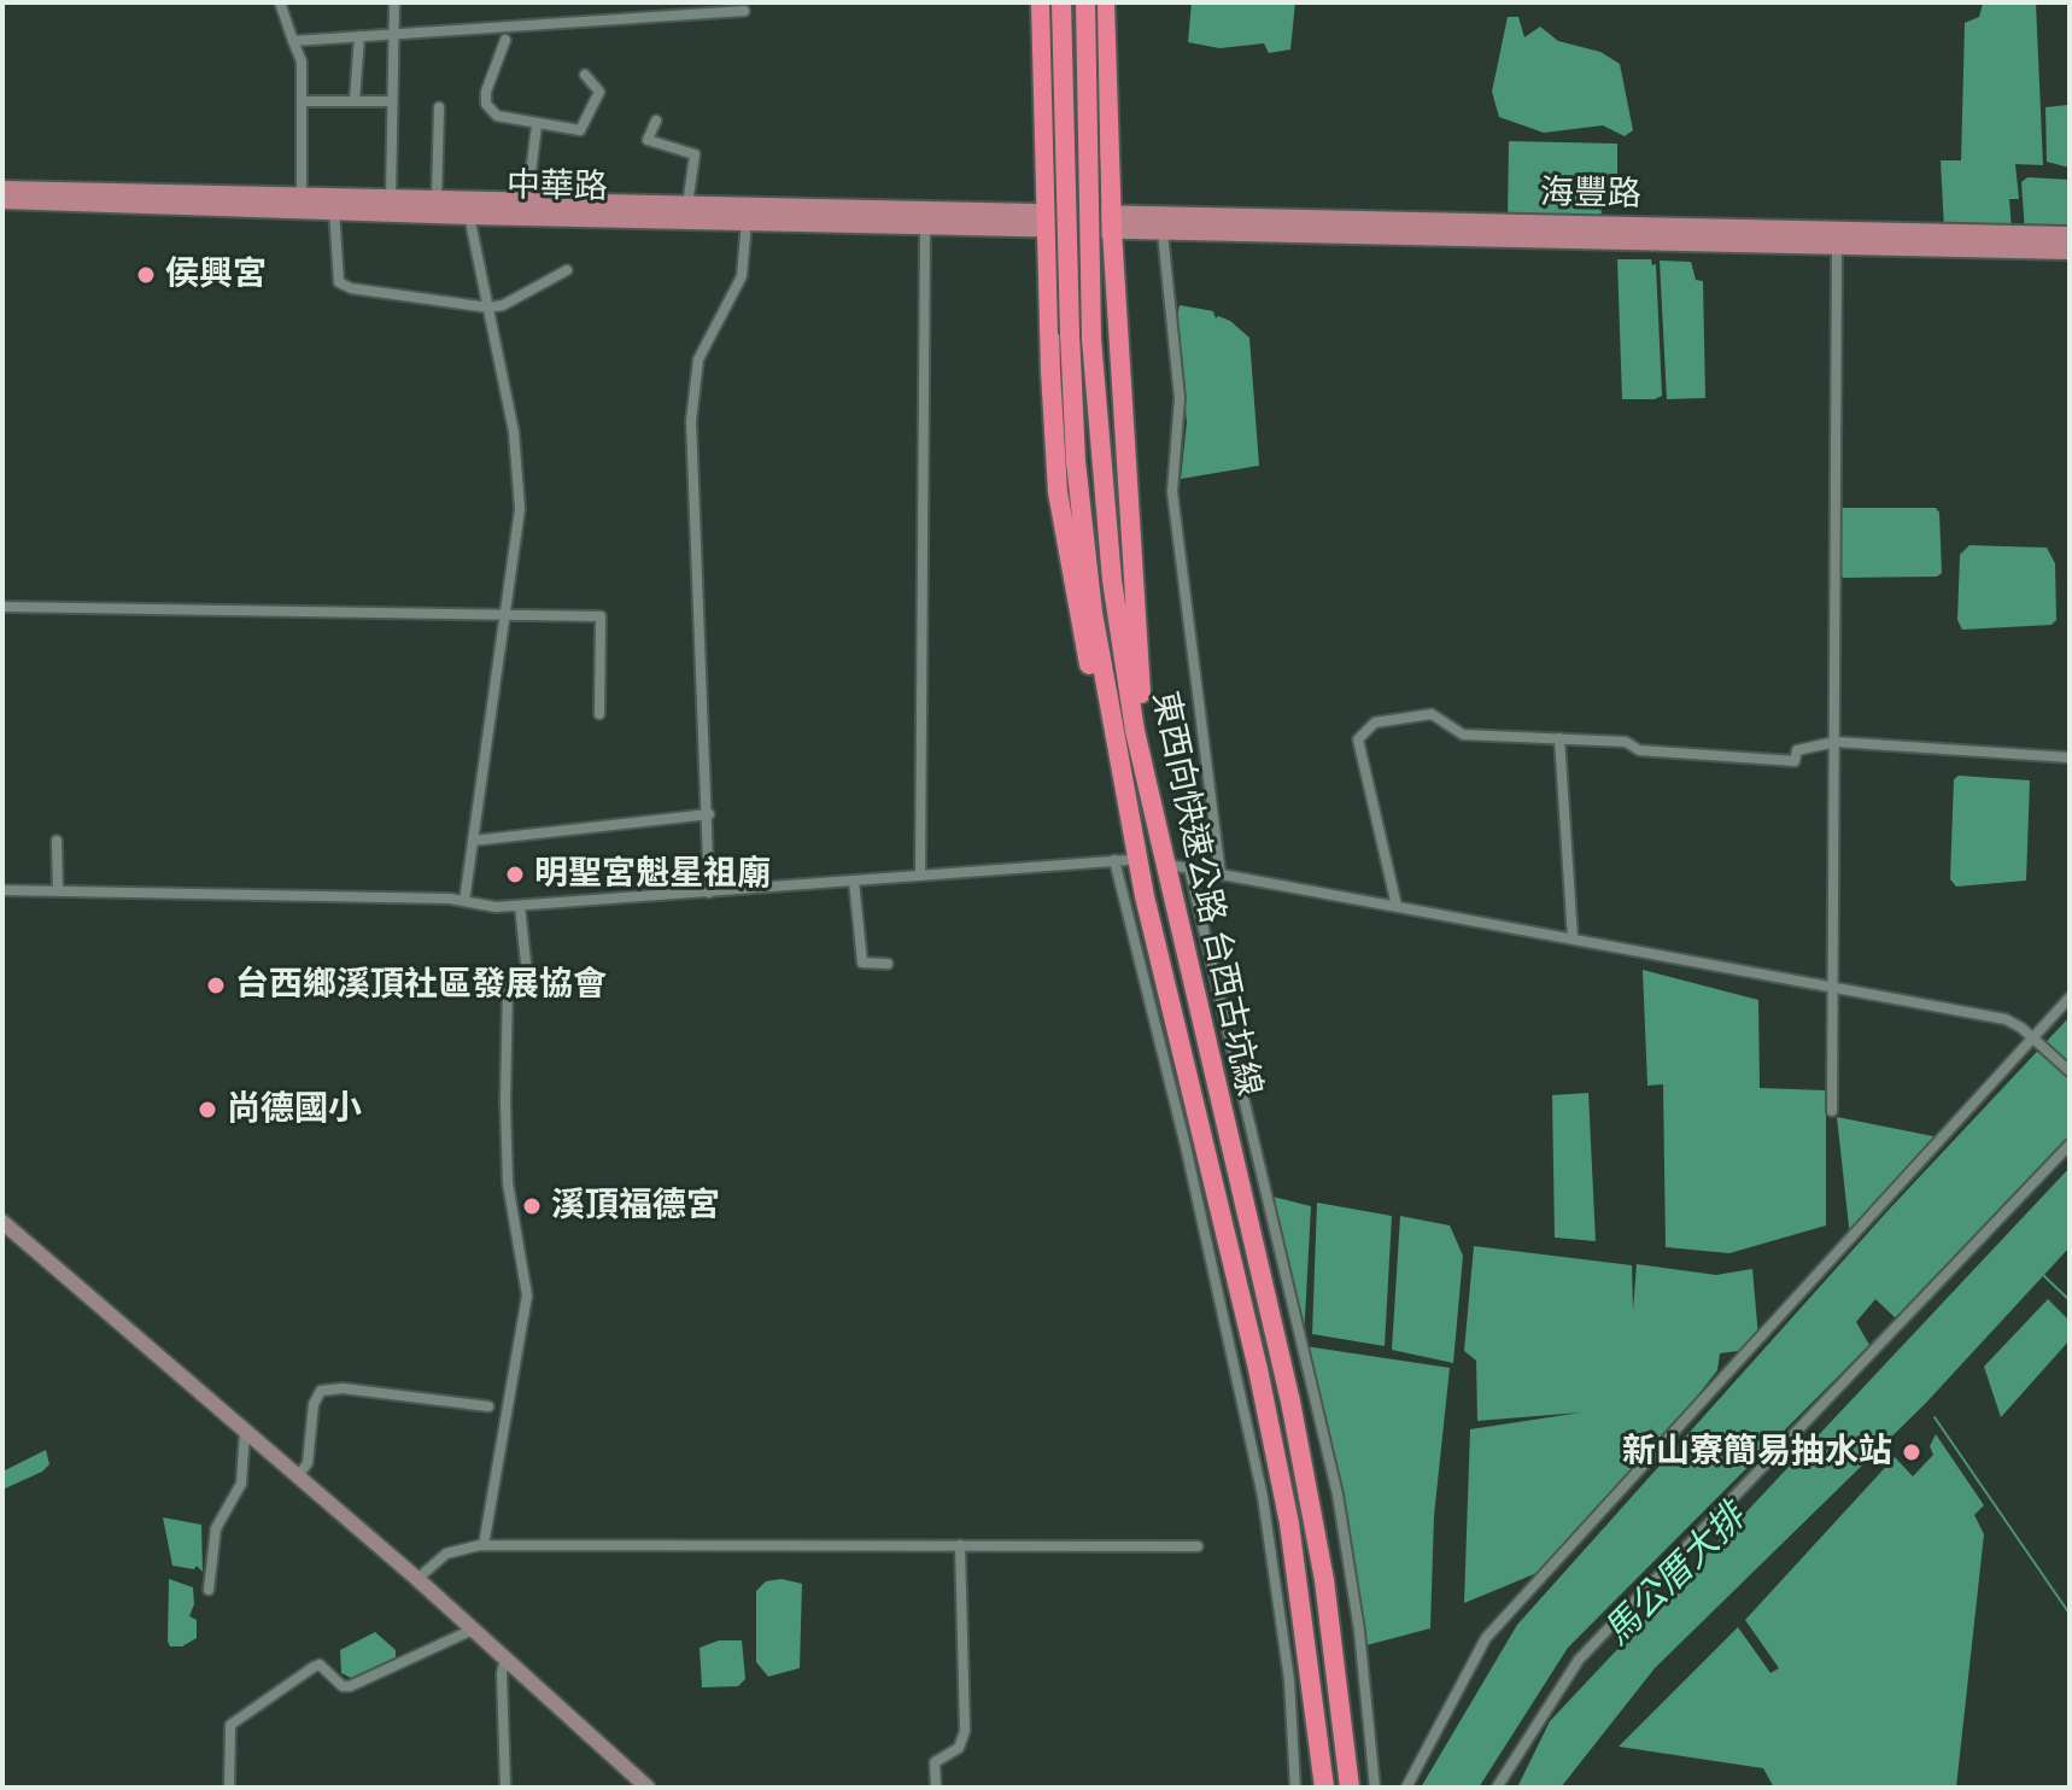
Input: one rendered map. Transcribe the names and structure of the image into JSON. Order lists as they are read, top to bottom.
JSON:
{
  "streets": {
    "highway": ["東西向快速公路 台西古坑線"],
    "main road": ["中華路", "海豐路"]
  },
  "crossings": [
    ["中華路", "海豐路"]
  ],
  "water": ["馬公厝大排"],
  "places": [
    "侯興宮",
    "明聖宮魁星祖廟",
    "台西鄉溪頂社區發展協會",
    "尚德國小",
    "溪頂福德宮",
    "新山寮簡易抽水站"
  ]
}
